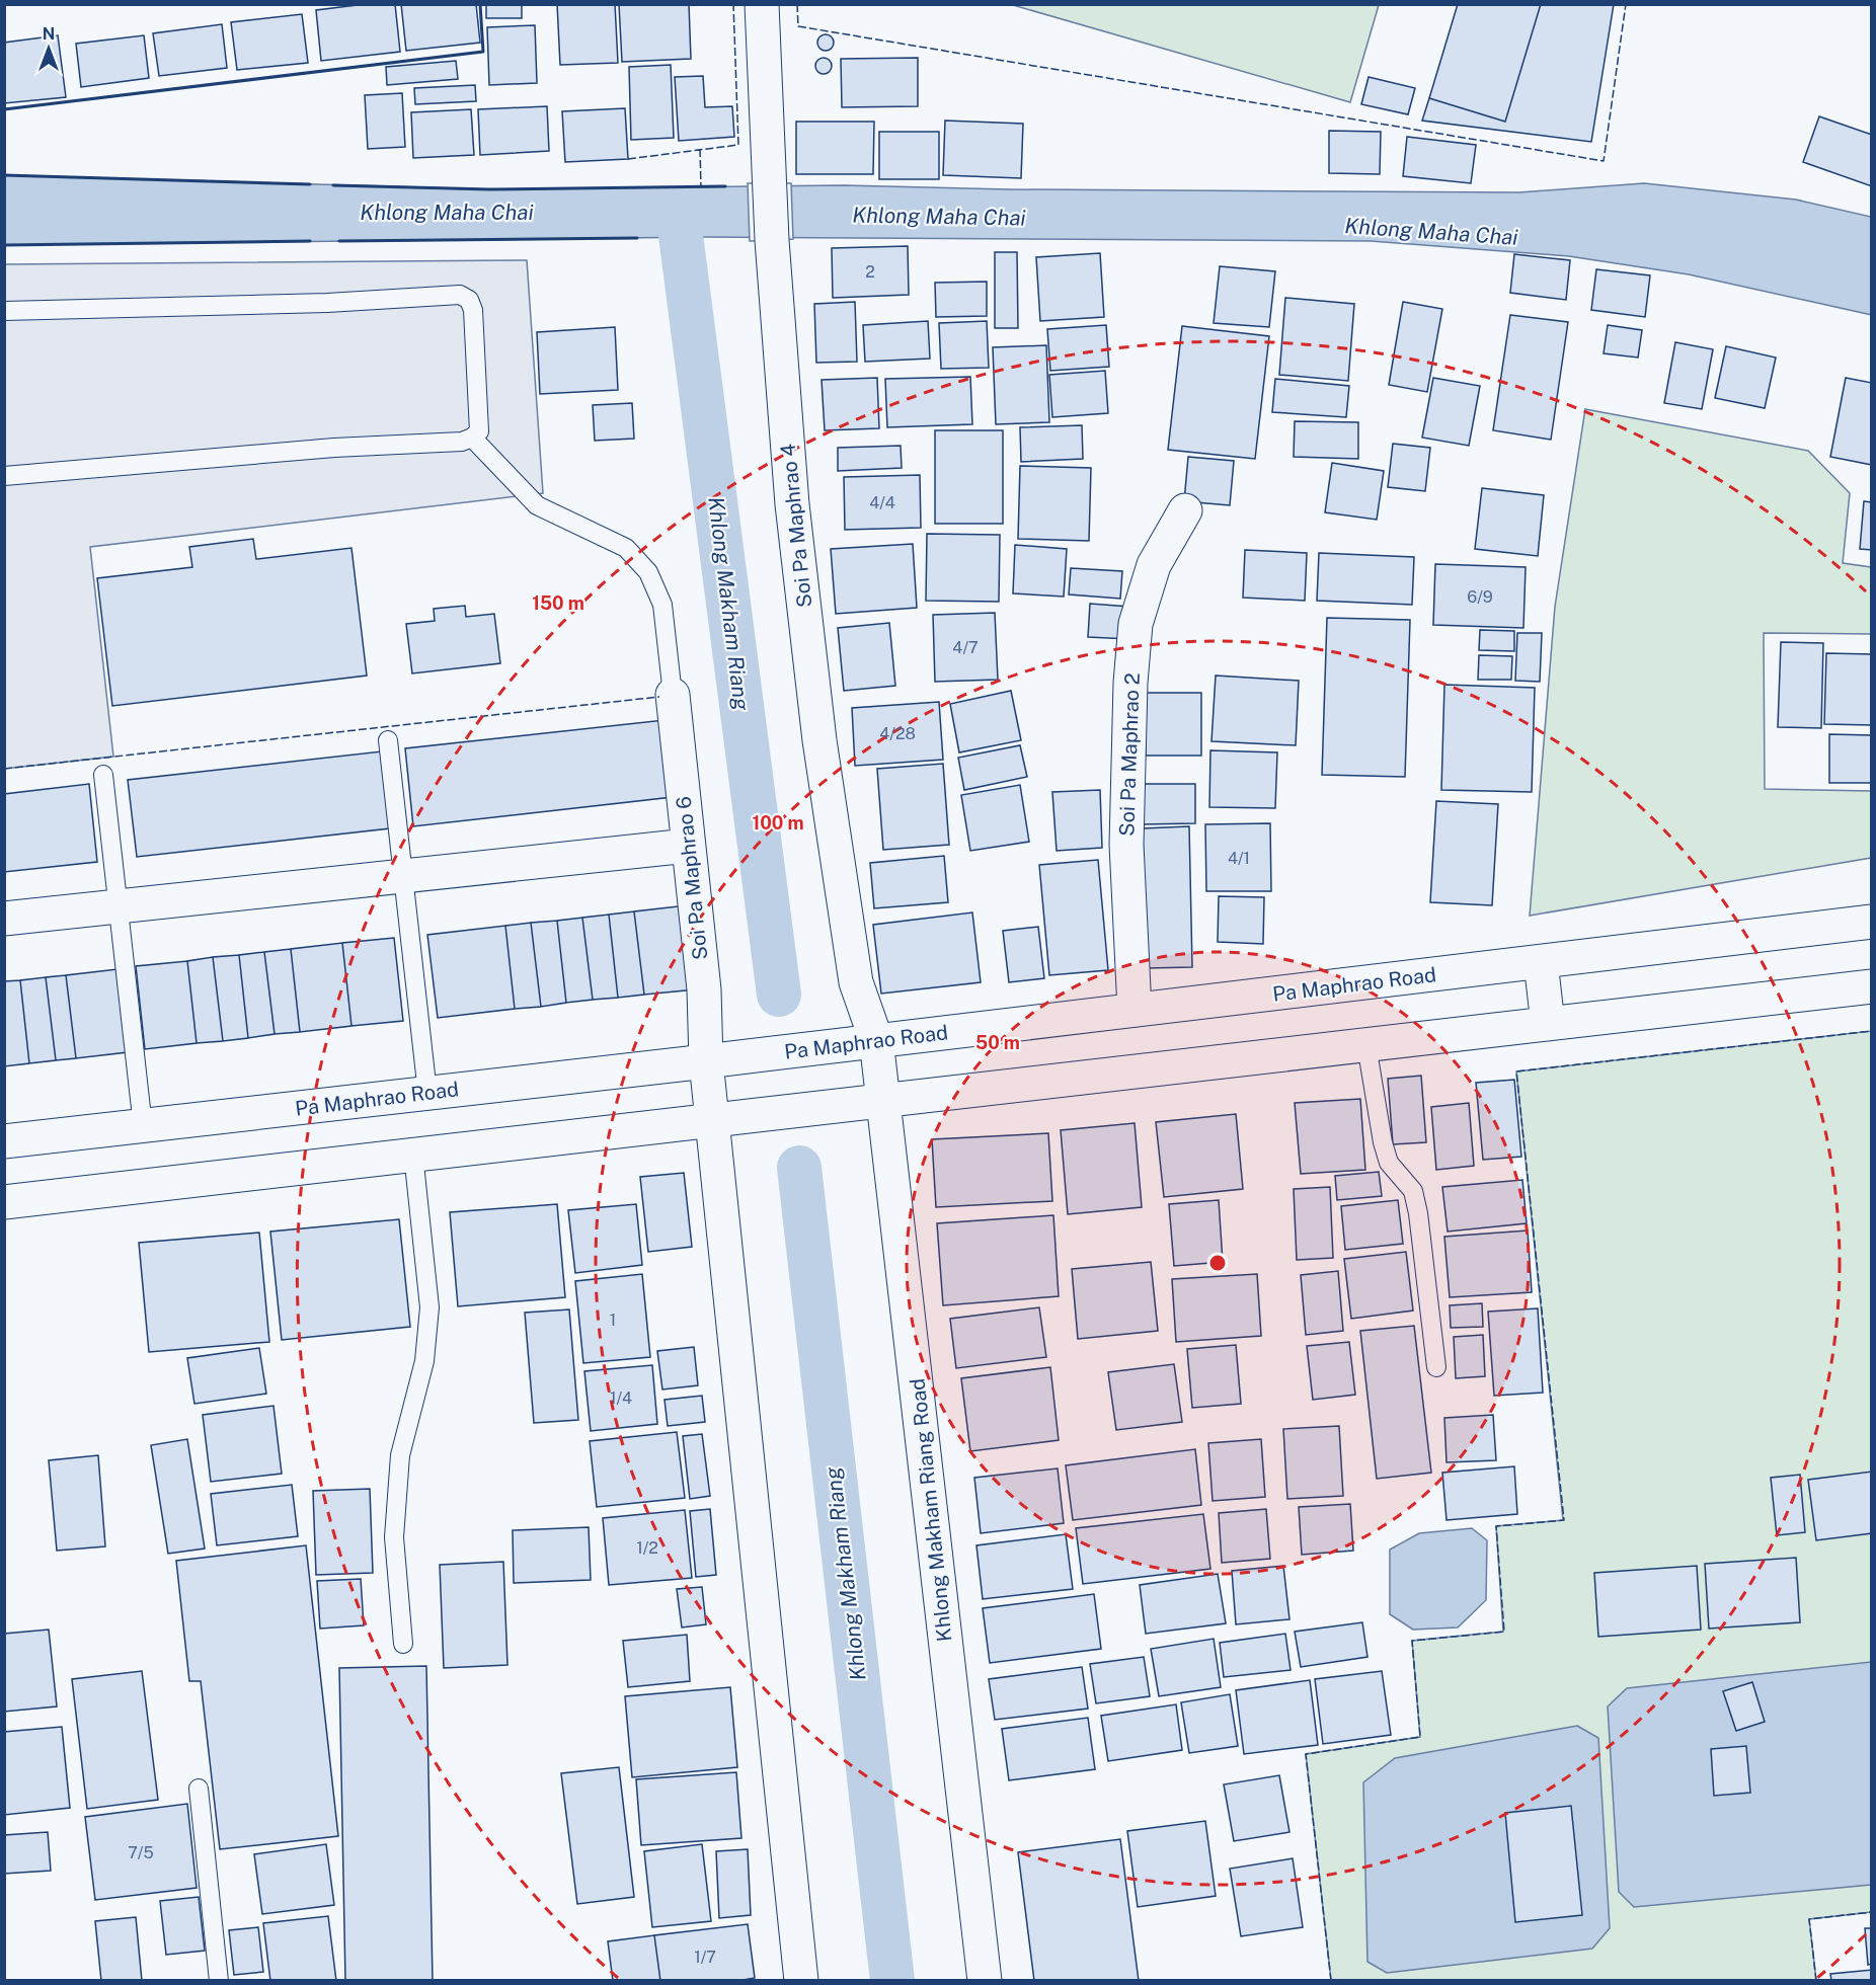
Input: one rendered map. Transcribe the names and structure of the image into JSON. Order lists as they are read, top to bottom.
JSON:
{
  "streets": {
    "street": [
      "Soi Pa Maphrao 4",
      "Soi Pa Maphrao 2",
      "Soi Pa Maphrao 6",
      "Pa Maphrao Road",
      "Khlong Makham Riang Road"
    ]
  },
  "crossings": [
    ["Soi Pa Maphrao 4", "Pa Maphrao Road"],
    ["Soi Pa Maphrao 4", "Khlong Makham Riang Road"],
    ["Soi Pa Maphrao 2", "Pa Maphrao Road"],
    ["Soi Pa Maphrao 6", "Pa Maphrao Road"],
    ["Pa Maphrao Road", "Khlong Makham Riang Road"]
  ],
  "water": ["Khlong Maha Chai", "Khlong Makham Riang"],
  "house_numbers": [
    "2",
    "4/4",
    "6/9",
    "4/7",
    "4/28",
    "4/1",
    "1",
    "1/4",
    "1/2",
    "7/5",
    "1/7"
  ],
  "north": "top",
  "rings": ["150 m", "100 m", "50 m"]
}
